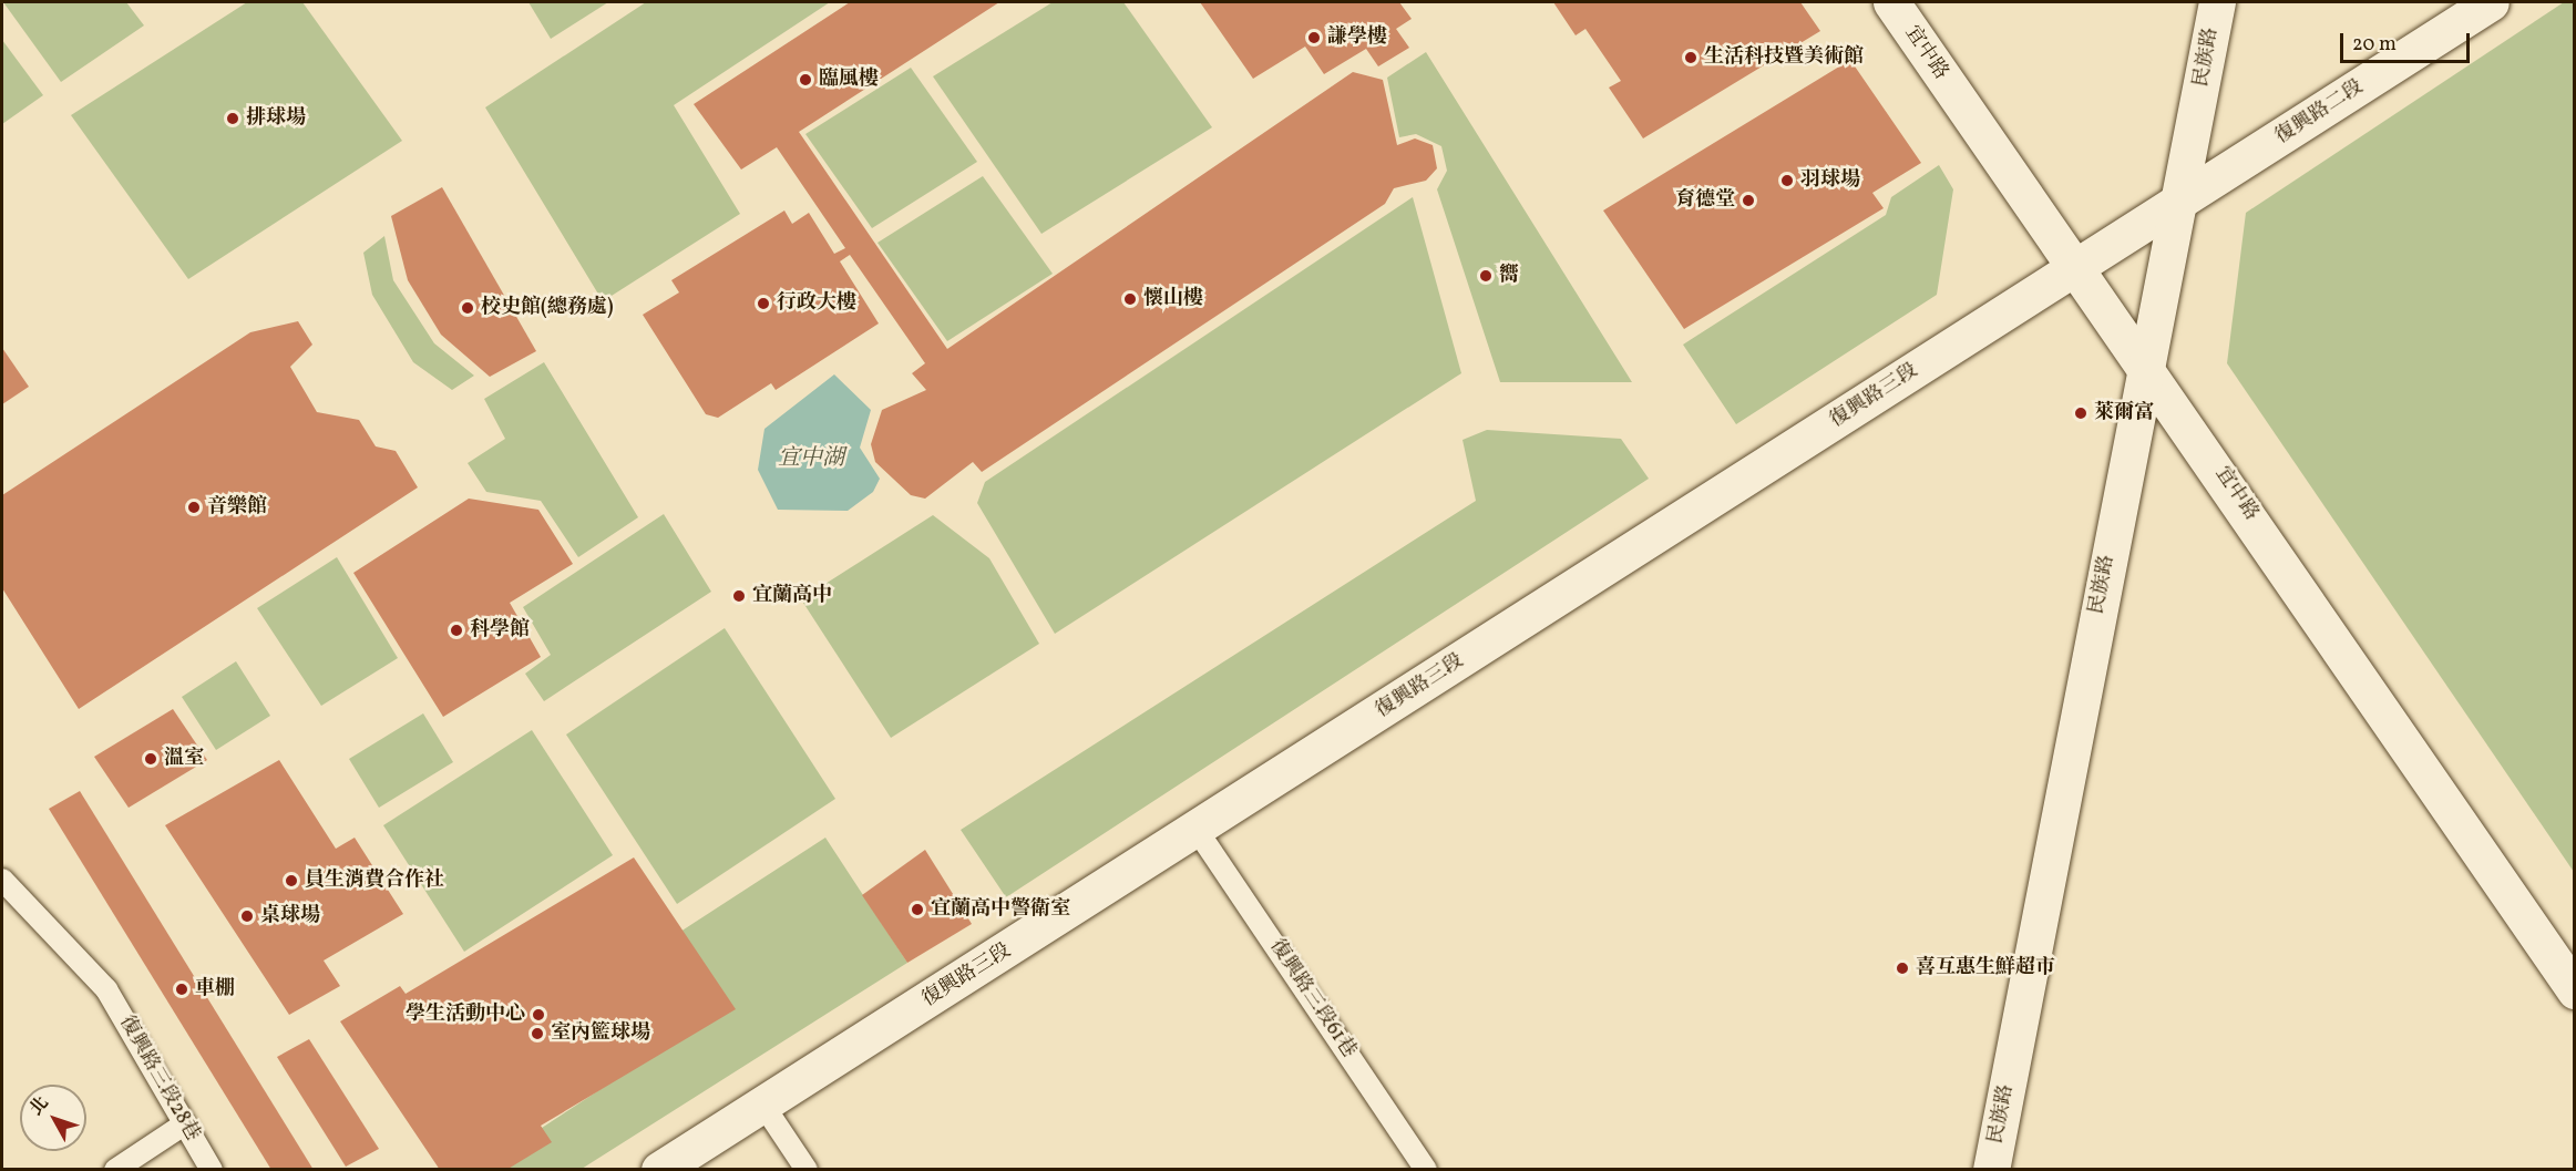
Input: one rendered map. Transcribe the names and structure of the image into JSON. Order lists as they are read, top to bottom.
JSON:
{
  "streets": {
    "street": [
      "宜中路",
      "民族路",
      "復興路二段",
      "復興路三段"
    ],
    "lane": ["復興路三段61巷", "復興路三段28巷"]
  },
  "crossings": [
    ["宜中路", "民族路"],
    ["宜中路", "復興路三段"],
    ["民族路", "復興路二段"],
    ["民族路", "復興路三段"],
    ["復興路二段", "復興路三段"],
    ["復興路三段", "復興路三段61巷"]
  ],
  "water": ["宜中湖"],
  "places": [
    "謙學樓",
    "生活科技暨美術館",
    "臨風樓",
    "排球場",
    "羽球場",
    "育德堂",
    "嚮",
    "懷山樓",
    "行政大樓",
    "校史館(總務處)",
    "萊爾富",
    "音樂館",
    "宜蘭高中",
    "科學館",
    "溫室",
    "員生消費合作社",
    "宜蘭高中警衛室",
    "桌球場",
    "喜互惠生鮮超市",
    "車棚",
    "學生活動中心",
    "室內籃球場"
  ],
  "scale_bar": "20 m",
  "north": "top left"
}
